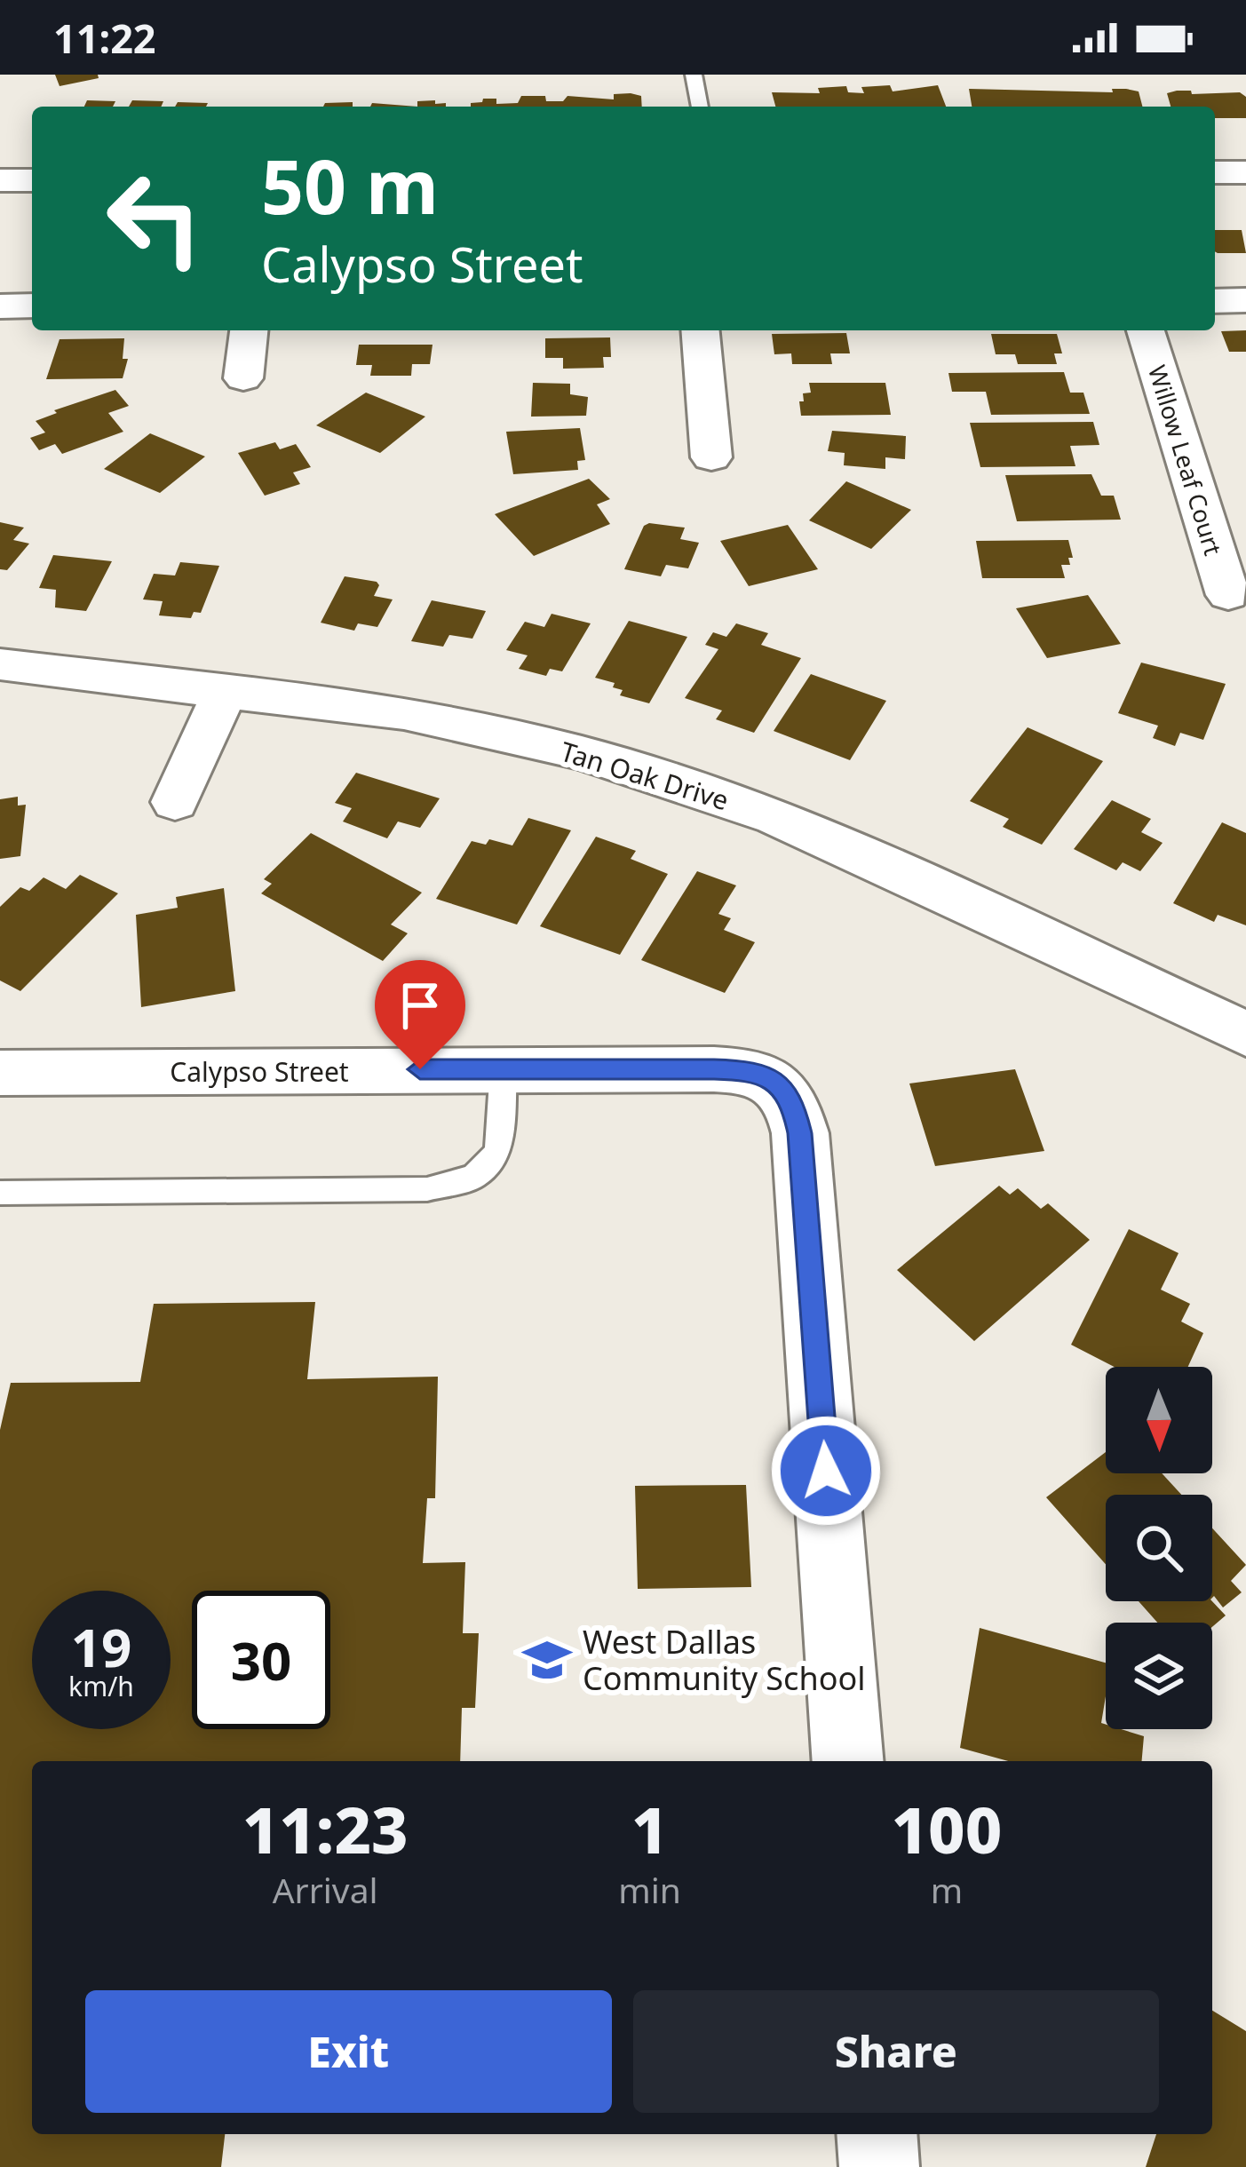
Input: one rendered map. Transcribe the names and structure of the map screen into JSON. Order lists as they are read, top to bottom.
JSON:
{
  "streets": {
    "street": ["Willow Leaf Court", "Tan Oak Drive", "Calypso Street"]
  },
  "places": {
    "school or university": ["West Dallas Community School"]
  },
  "north": "bottom",
  "page": {
    "status": "11:22",
    "turn": ["50 m", "Calypso Street"],
    "speed": "19 km/h",
    "limit": "30",
    "eta": [
      "11:23",
      "Arrival",
      "1",
      "min",
      "100",
      "m"
    ],
    "buttons": ["Exit", "Share"]
  }
}
